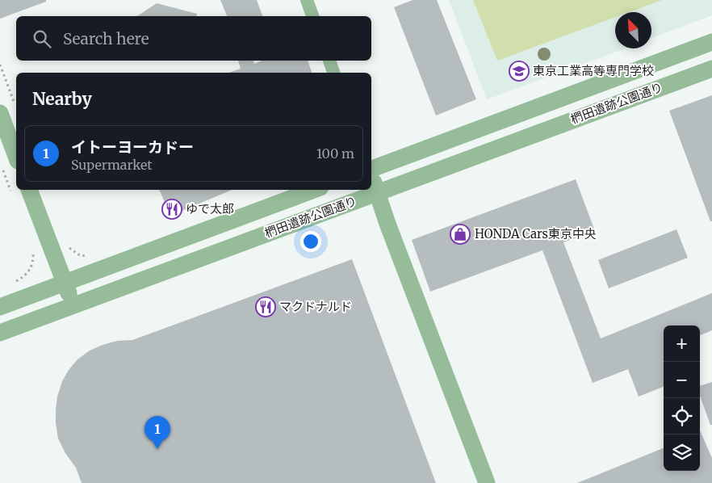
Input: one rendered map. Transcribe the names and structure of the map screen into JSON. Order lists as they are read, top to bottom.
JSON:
{
  "streets": {
    "street": ["椚田遺跡公園通り"]
  },
  "places": {
    "school or university": ["東京工業高等専門学校"],
    "restaurant": ["ゆで太郎", "マクドナルド"],
    "shop": ["HONDA Cars東京中央"]
  },
  "north": "top left",
  "page": {
    "search": "Search here",
    "heading": "Nearby",
    "list": [
      {
        "mark": "1",
        "name": "イトーヨーカドー",
        "note": "Supermarket",
        "value": "100 m"
      }
    ],
    "map_buttons": ["+", "−"],
    "pins": "1"
  }
}
